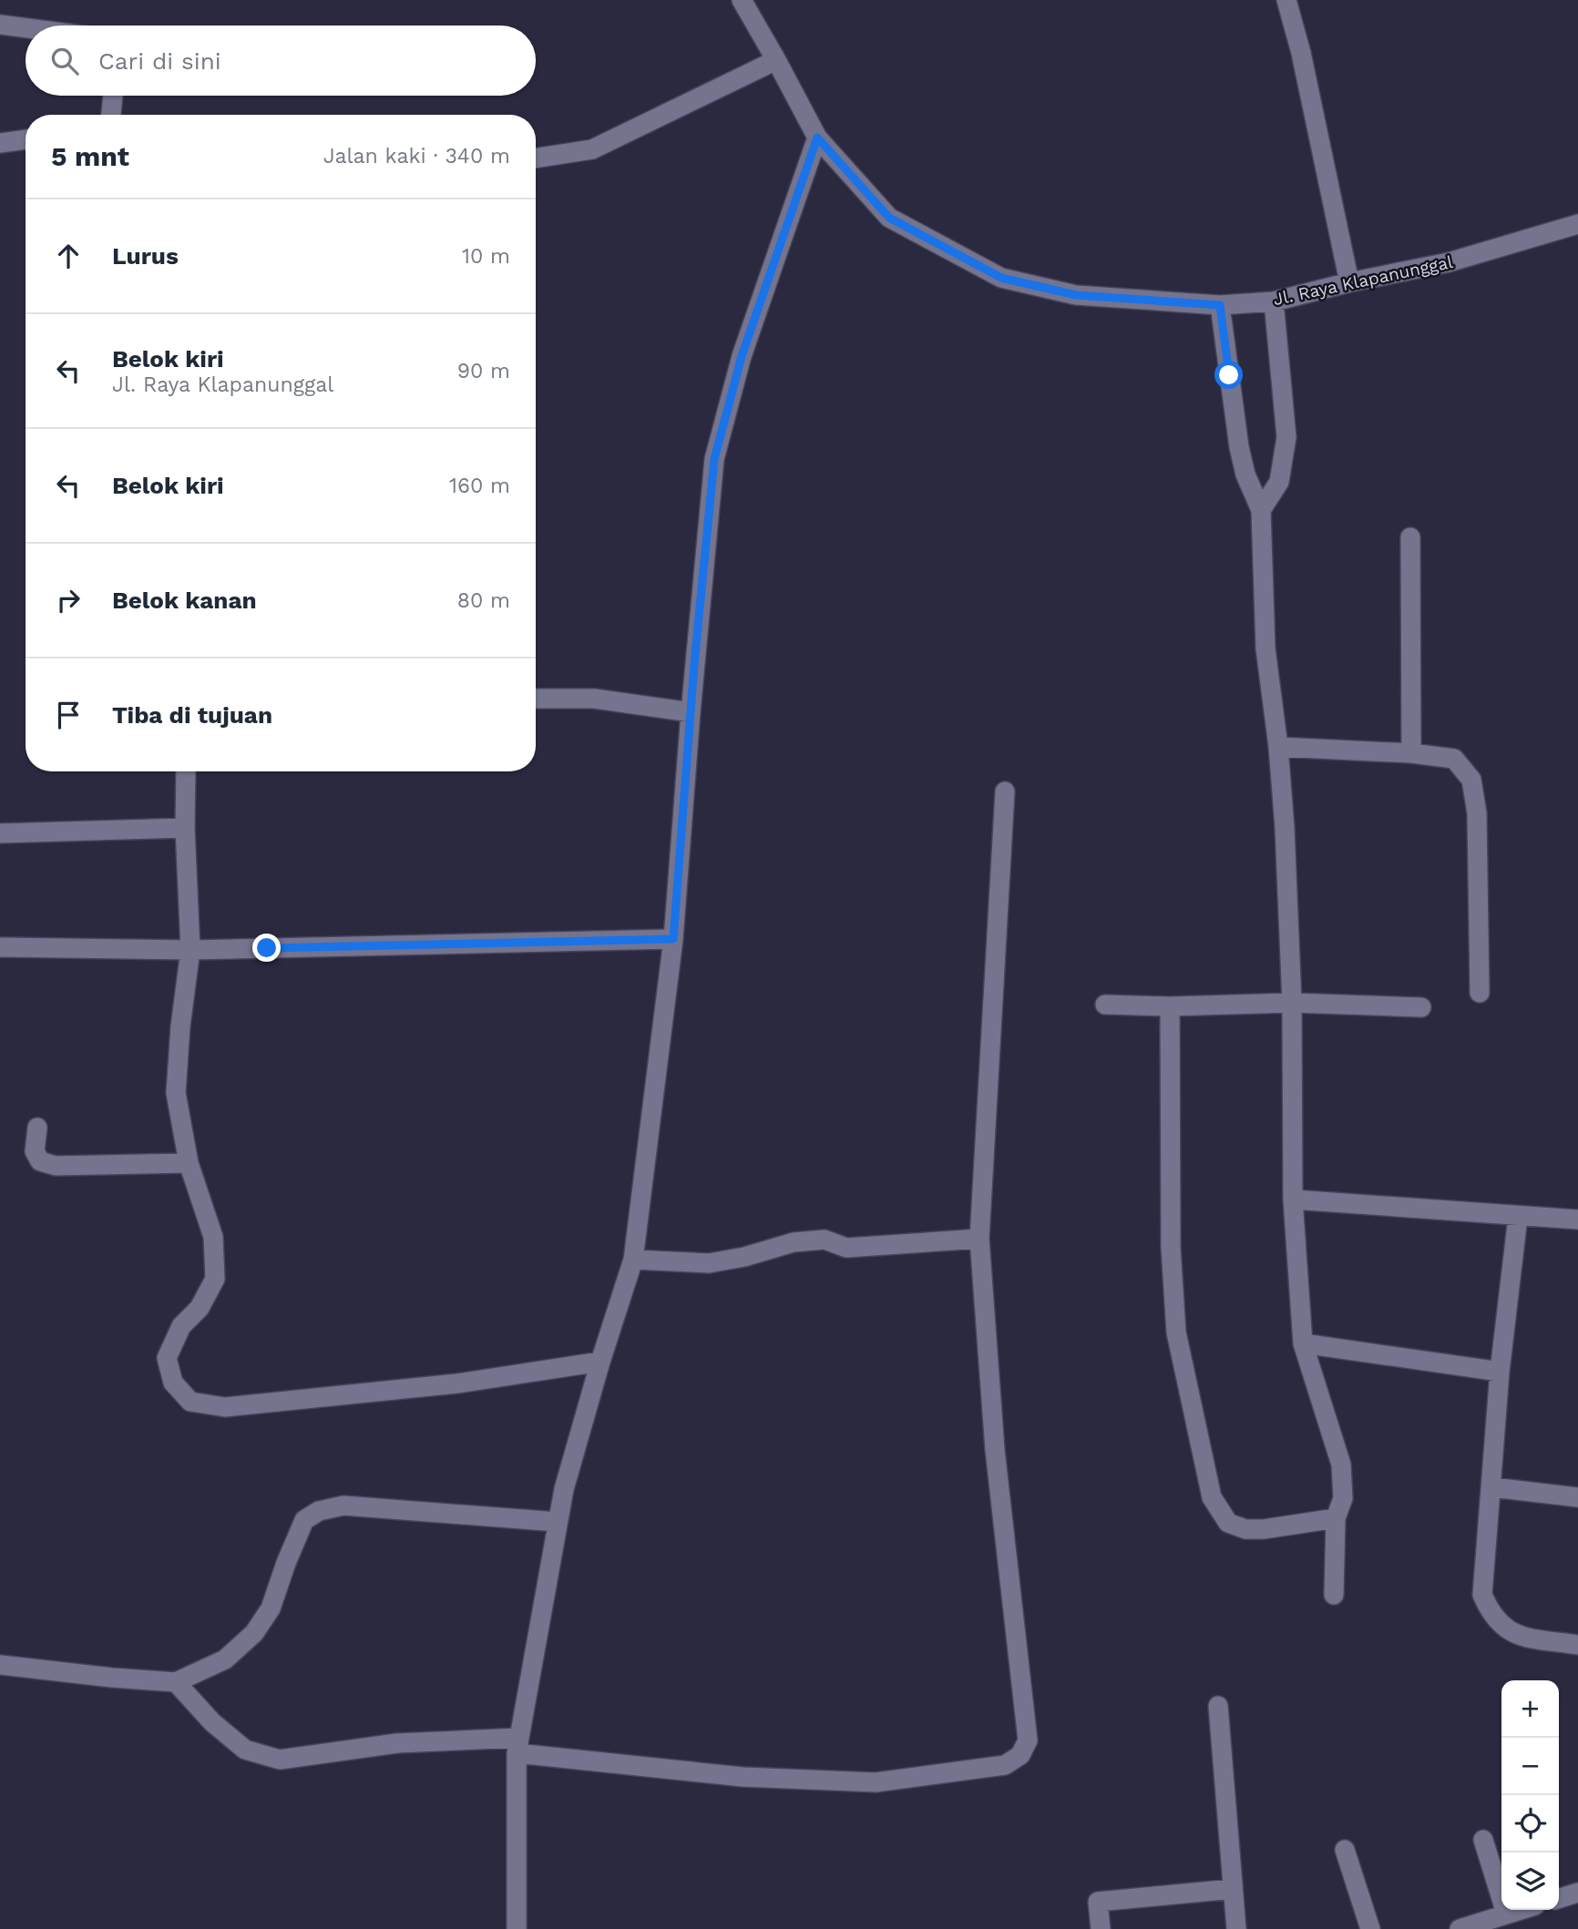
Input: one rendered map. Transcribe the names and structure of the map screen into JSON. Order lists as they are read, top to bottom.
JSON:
{
  "streets": {
    "street": ["Jl. Raya Klapanunggal"]
  },
  "page": {
    "search": "Cari di sini",
    "heading": ["5 mnt", "Jalan kaki · 340 m"],
    "list": [
      ["Lurus", "10 m"],
      ["Belok kiri", "Jl. Raya Klapanunggal", "90 m"],
      ["Belok kiri", "160 m"],
      ["Belok kanan", "80 m"],
      "Tiba di tujuan"
    ],
    "map_buttons": ["+", "−"]
  }
}
